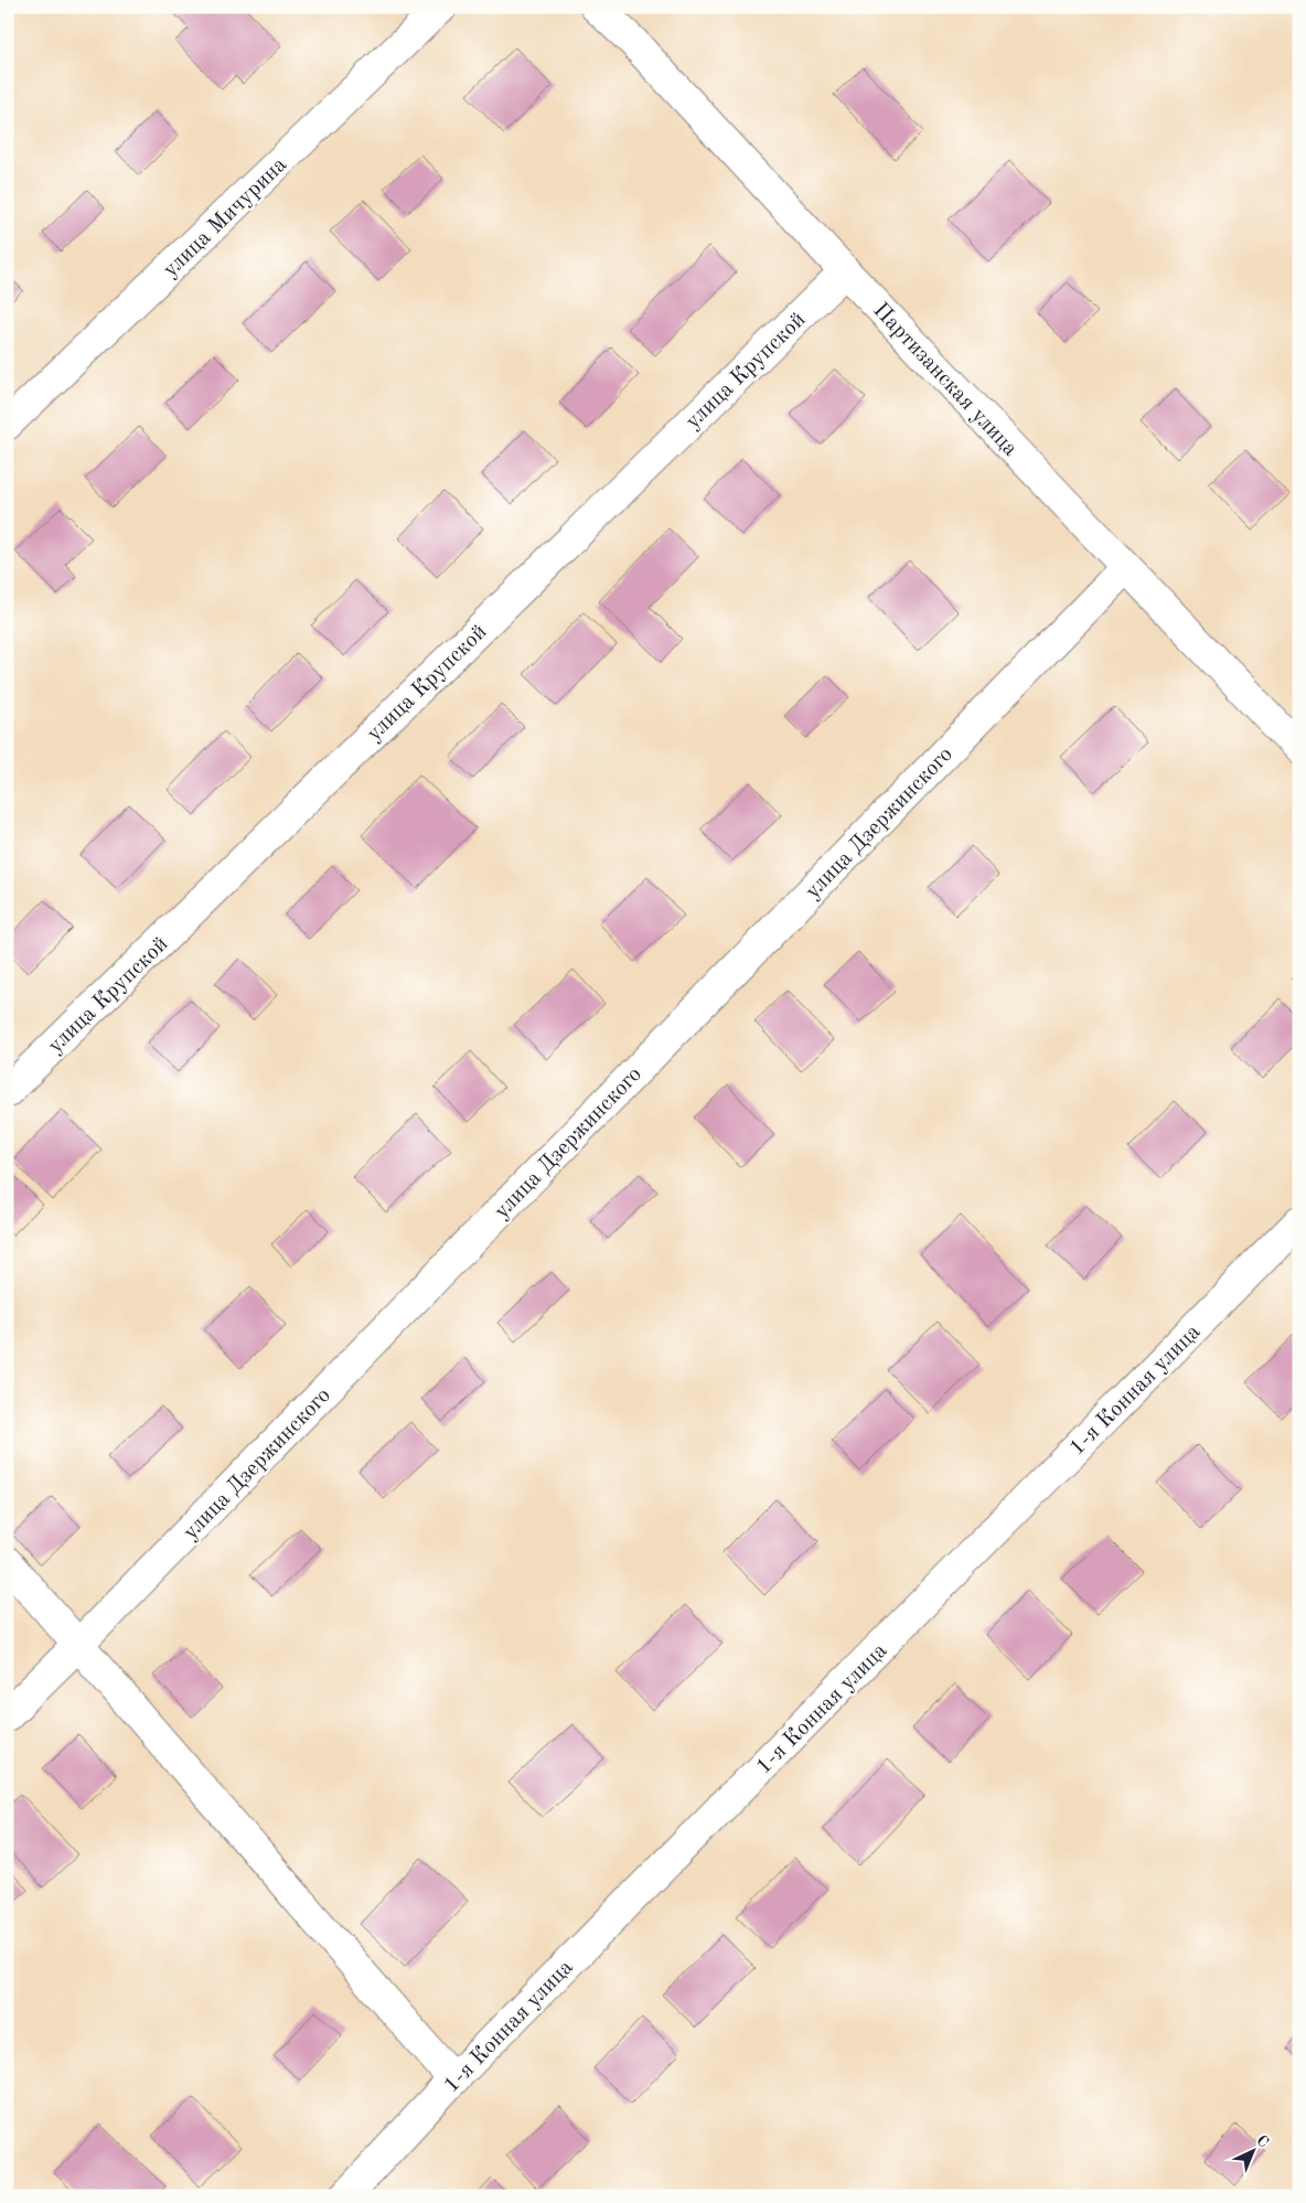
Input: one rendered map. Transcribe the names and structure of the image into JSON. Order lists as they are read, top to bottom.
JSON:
{
  "streets": {
    "street": [
      "улица Мичурина",
      "улица Крупской",
      "Партизанская улица",
      "улица Дзержинского",
      "1-я Конная улица"
    ]
  },
  "crossings": [
    ["улица Крупской", "Партизанская улица"],
    ["Партизанская улица", "улица Дзержинского"]
  ],
  "north": "top right"
}
